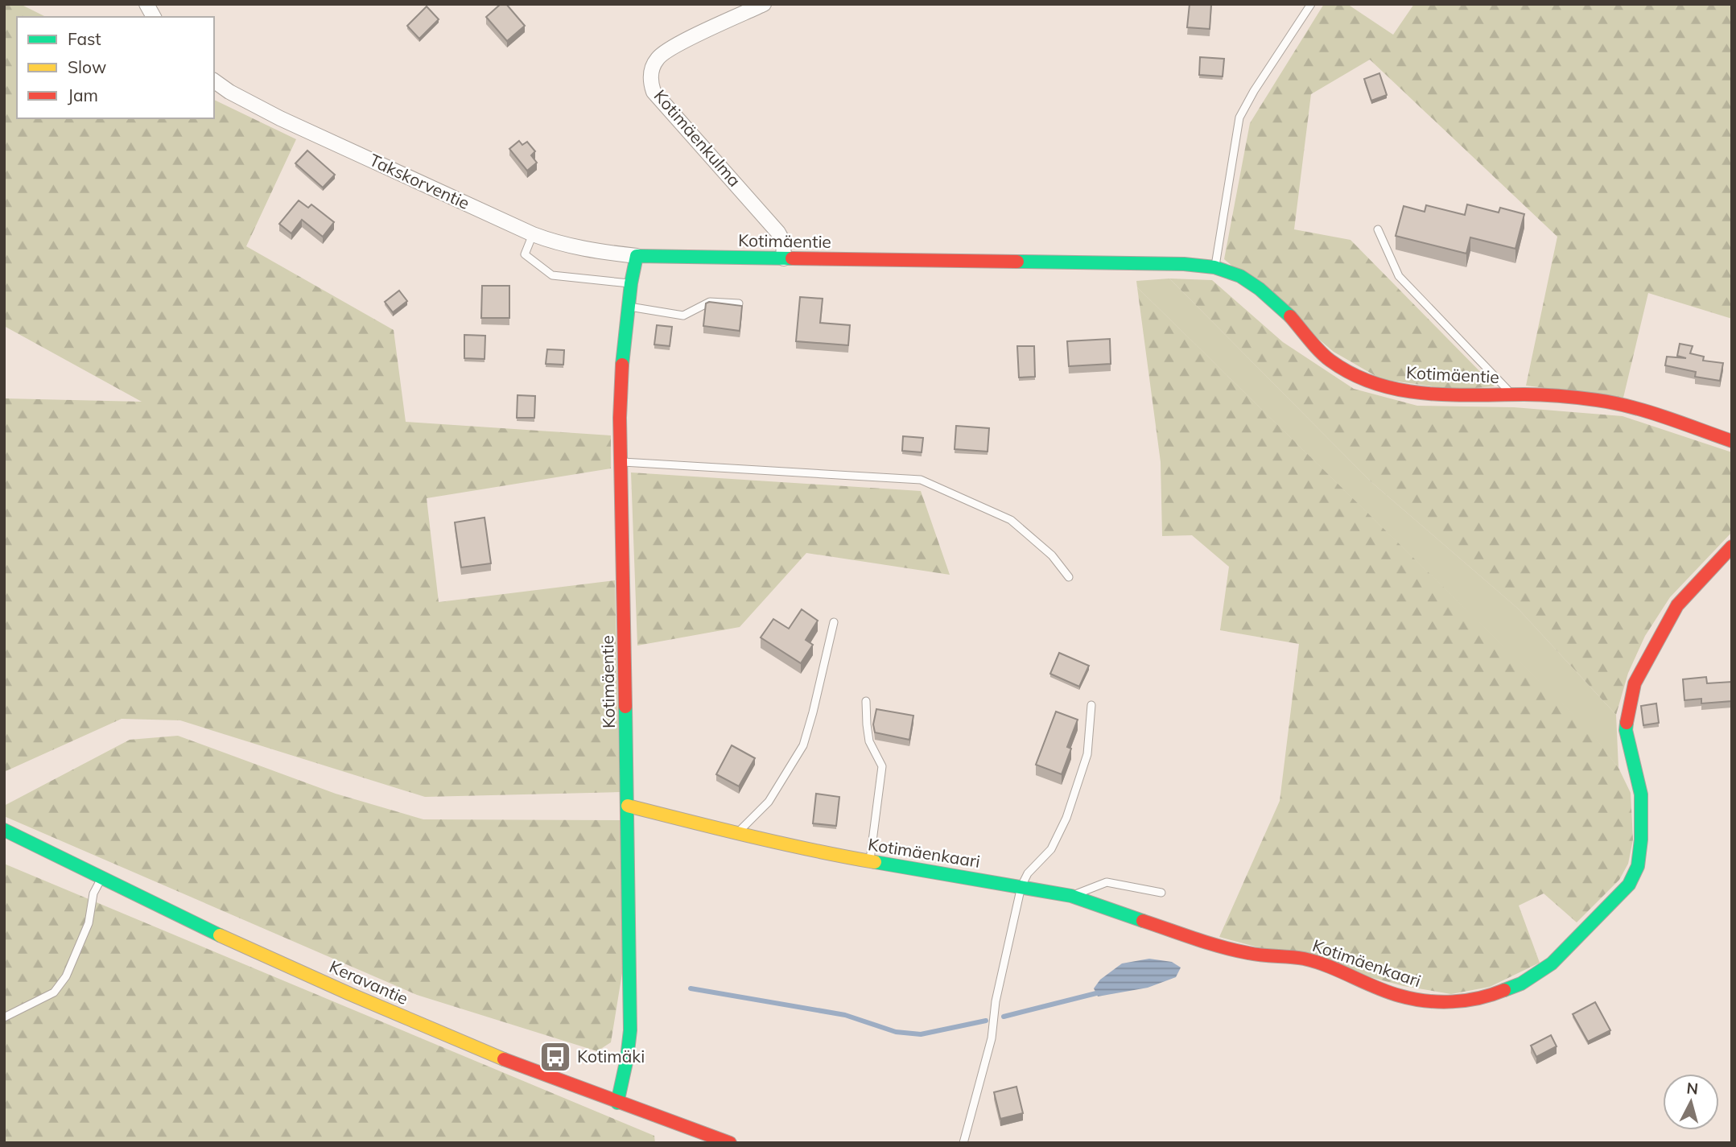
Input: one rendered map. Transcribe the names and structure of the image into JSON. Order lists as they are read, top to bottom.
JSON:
{
  "streets": {
    "street": [
      "Kotimäenkulma",
      "Takskorventie",
      "Kotimäentie",
      "Kotimäenkaari",
      "Keravantie"
    ]
  },
  "crossings": [
    ["Kotimäenkulma", "Kotimäentie"],
    ["Takskorventie", "Kotimäentie"],
    ["Kotimäentie", "Kotimäenkaari"],
    ["Kotimäentie", "Keravantie"]
  ],
  "places": {
    "bus stop": ["Kotimäki"]
  },
  "legend": ["Fast", "Slow", "Jam"],
  "north": "top"
}
